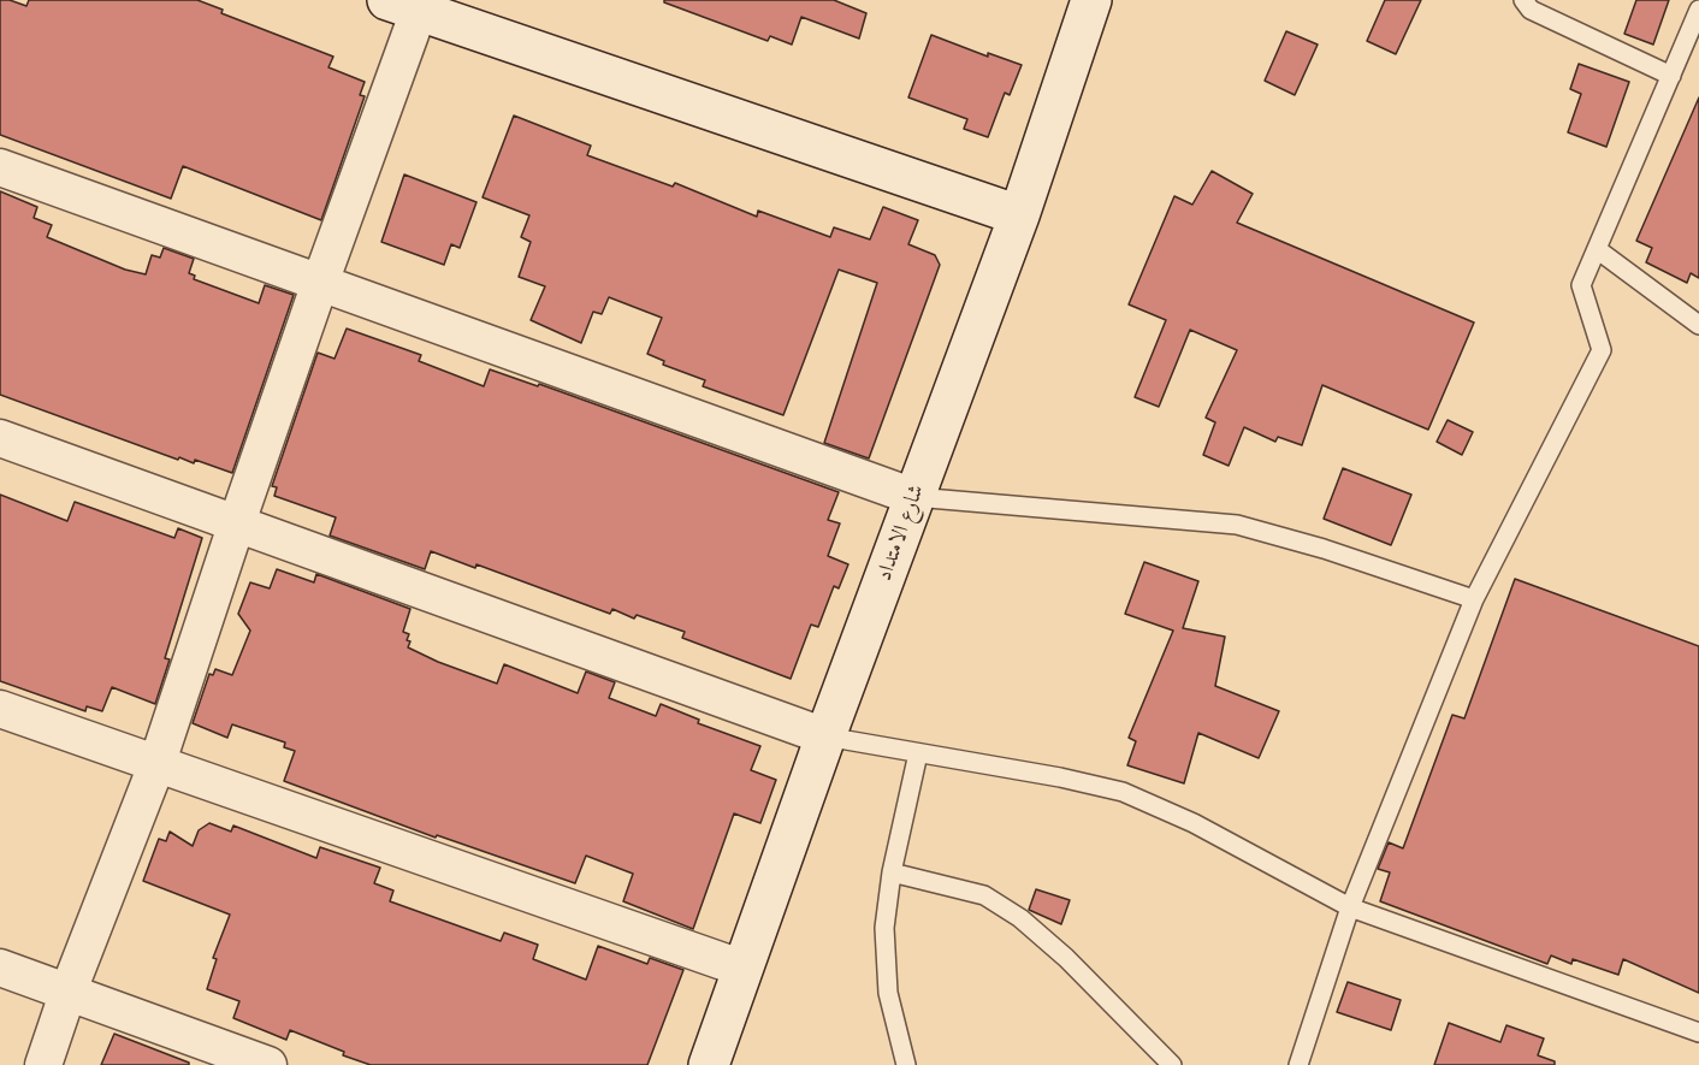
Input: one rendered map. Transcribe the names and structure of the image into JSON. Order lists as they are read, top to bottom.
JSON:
{
  "streets": {
    "street": ["شارع الامتداد"]
  }
}
